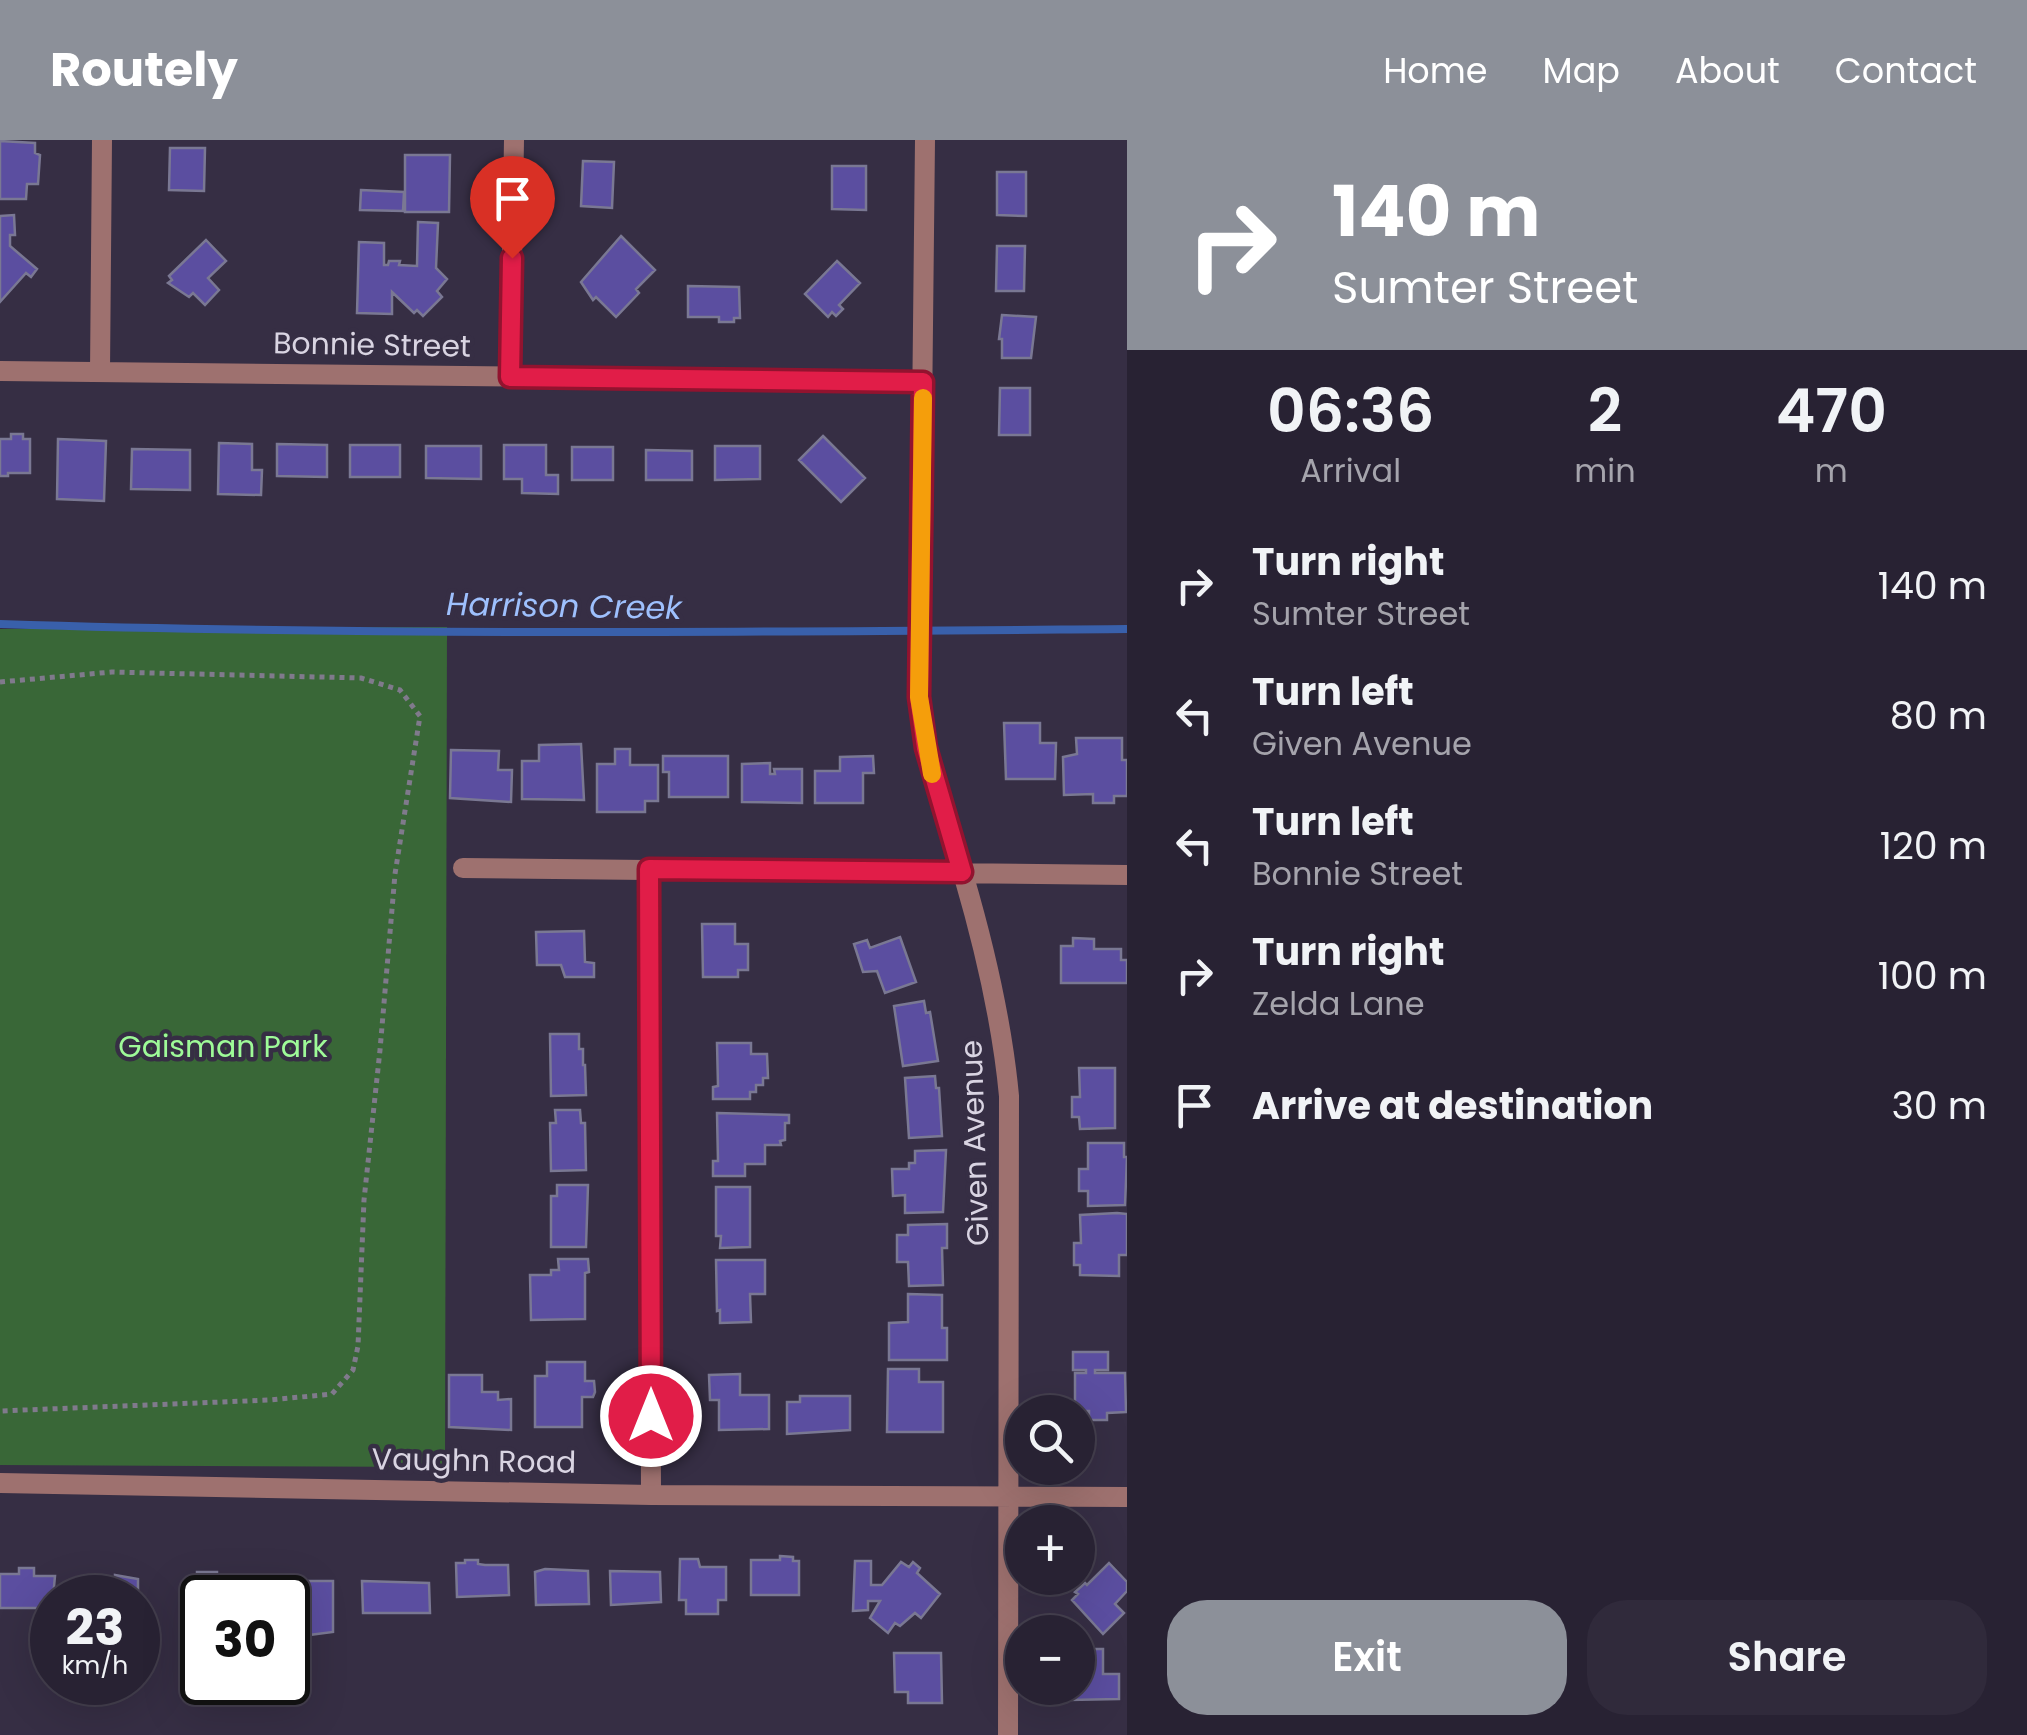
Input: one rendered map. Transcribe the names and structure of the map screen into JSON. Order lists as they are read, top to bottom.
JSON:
{
  "streets": {
    "street": ["Bonnie Street", "Given Avenue", "Vaughn Road"]
  },
  "crossings": [
    ["Bonnie Street", "Given Avenue"],
    ["Given Avenue", "Vaughn Road"]
  ],
  "water": ["Harrison Creek"],
  "parks": ["Gaisman Park"],
  "page": {
    "header": "Routely",
    "nav": [
      "Home",
      "Map",
      "About",
      "Contact"
    ],
    "turn": ["140 m", "Sumter Street"],
    "eta": [
      "06:36",
      "Arrival",
      "2",
      "min",
      "470",
      "m"
    ],
    "list": [
      {
        "name": "Turn right",
        "note": "Sumter Street",
        "value": "140 m"
      },
      {
        "name": "Turn left",
        "note": "Given Avenue",
        "value": "80 m"
      },
      {
        "name": "Turn left",
        "note": "Bonnie Street",
        "value": "120 m"
      },
      {
        "name": "Turn right",
        "note": "Zelda Lane",
        "value": "100 m"
      },
      {
        "name": "Arrive at destination",
        "value": "30 m"
      }
    ],
    "map_buttons": ["+", "−"],
    "speed": "23 km/h",
    "limit": "30",
    "buttons": ["Exit", "Share"]
  }
}
